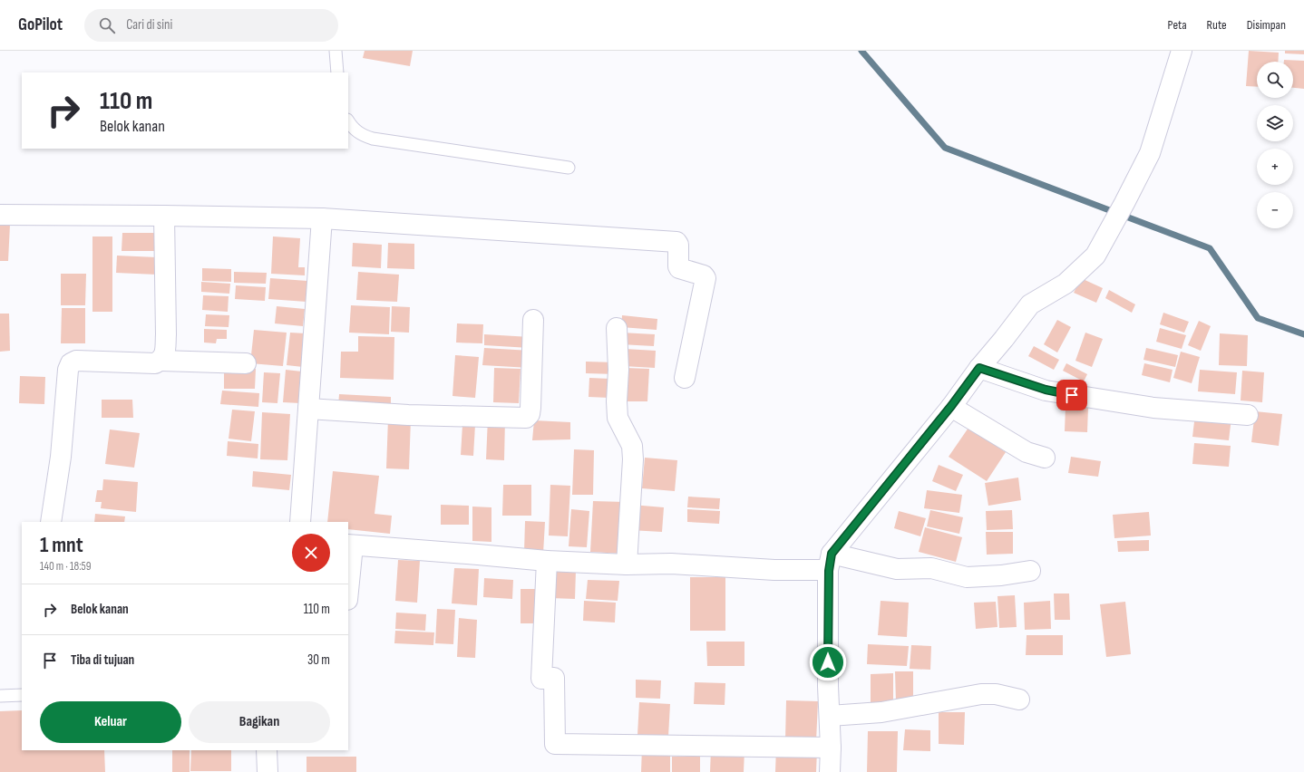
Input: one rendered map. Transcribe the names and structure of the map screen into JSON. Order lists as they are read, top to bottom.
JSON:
{
  "page": {
    "header": "GoPilot",
    "search": "Cari di sini",
    "nav": ["Peta", "Rute", "Disimpan"],
    "map_buttons": ["+", "−"],
    "turn": ["110 m", "Belok kanan"],
    "heading": ["1 mnt", "140 m · 18:59"],
    "list": [
      {
        "name": "Belok kanan",
        "value": "110 m"
      },
      {
        "name": "Tiba di tujuan",
        "value": "30 m"
      }
    ],
    "buttons": ["Keluar", "Bagikan"]
  }
}
